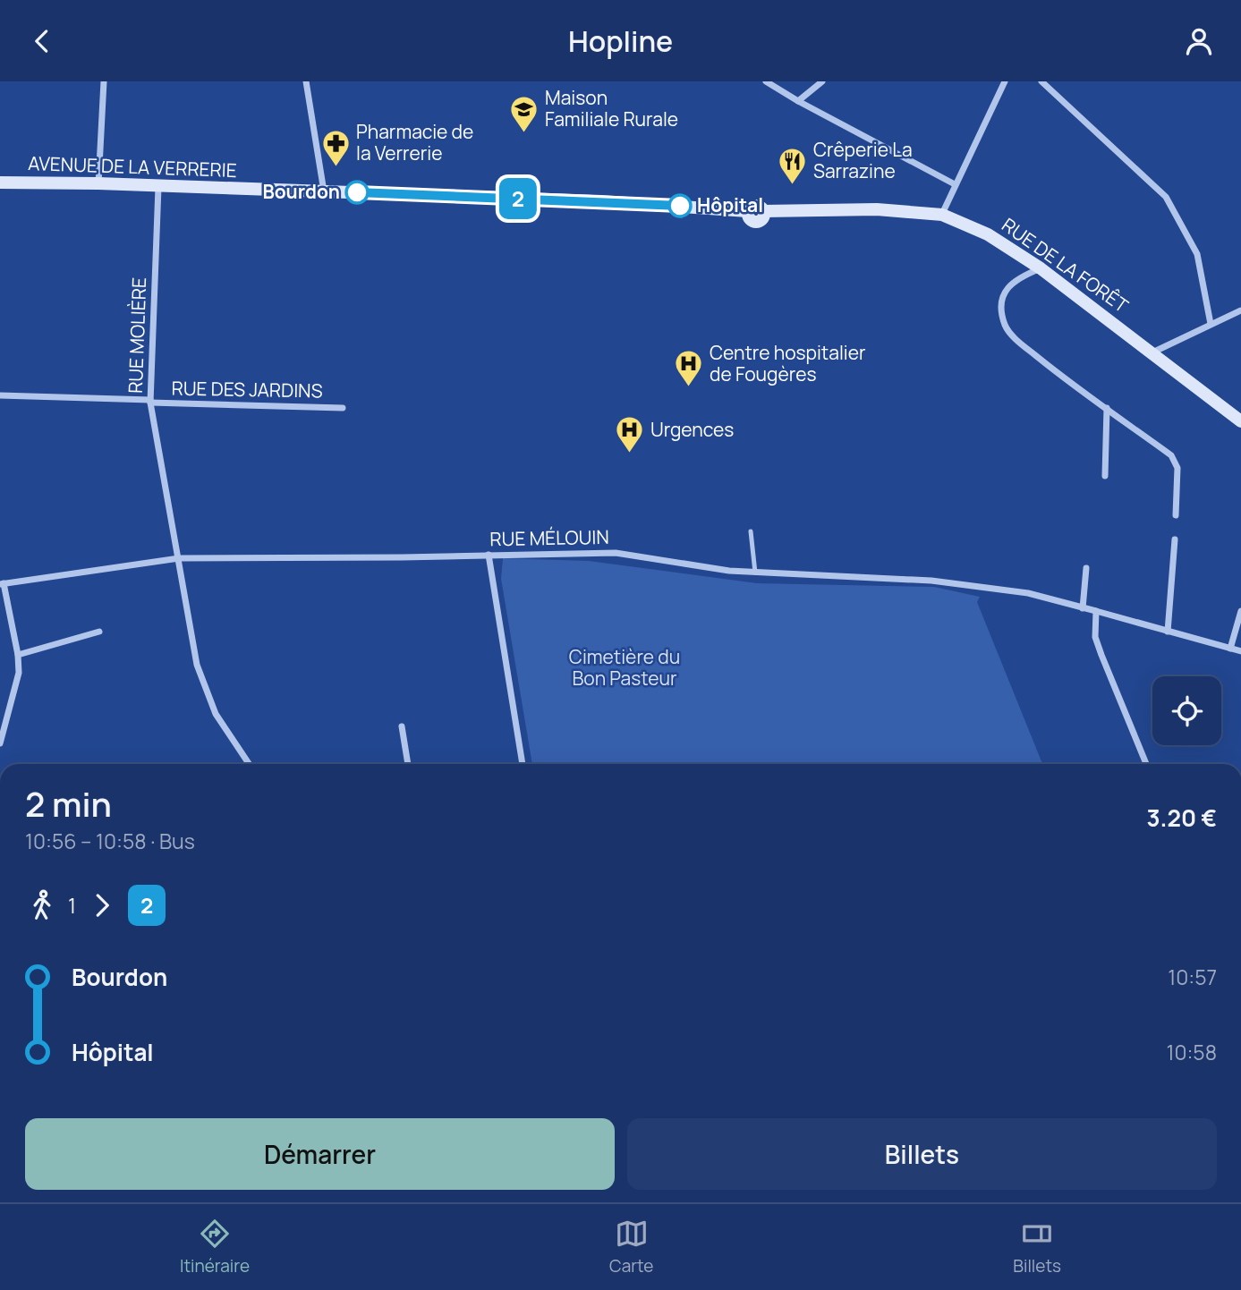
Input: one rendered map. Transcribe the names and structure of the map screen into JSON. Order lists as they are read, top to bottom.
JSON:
{
  "streets": {
    "main road": ["AVENUE DE LA VERRERIE", "RUE DE LA FORÊT"],
    "street": ["RUE MOLIÈRE", "RUE DES JARDINS", "RUE MÉLOUIN"]
  },
  "crossings": [
    ["AVENUE DE LA VERRERIE", "RUE DE LA FORÊT"],
    ["AVENUE DE LA VERRERIE", "RUE MOLIÈRE"],
    ["RUE MOLIÈRE", "RUE DES JARDINS"],
    ["RUE MOLIÈRE", "RUE MÉLOUIN"]
  ],
  "parks": ["Cimetière du Bon Pasteur"],
  "places": {
    "school or university": ["Maison Familiale Rurale"],
    "pharmacy": ["Pharmacie de la Verrerie"],
    "restaurant": ["Crêperie La Sarrazine"],
    "other": ["Bourdon", "Hôpital"],
    "hospital": ["Centre hospitalier de Fougères", "Urgences"]
  },
  "lines": ["bus line 2"],
  "page": {
    "header": "Hopline",
    "on_map": "2",
    "heading": ["2 min", "10:56 – 10:58 · Bus", "3.20 €"],
    "legs": ["1", "2"],
    "list": [
      {
        "name": "Bourdon",
        "value": "10:57"
      },
      {
        "name": "Hôpital",
        "value": "10:58"
      }
    ],
    "buttons": ["Démarrer", "Billets"],
    "tabs": ["Itinéraire", "Carte", "Billets"]
  }
}
